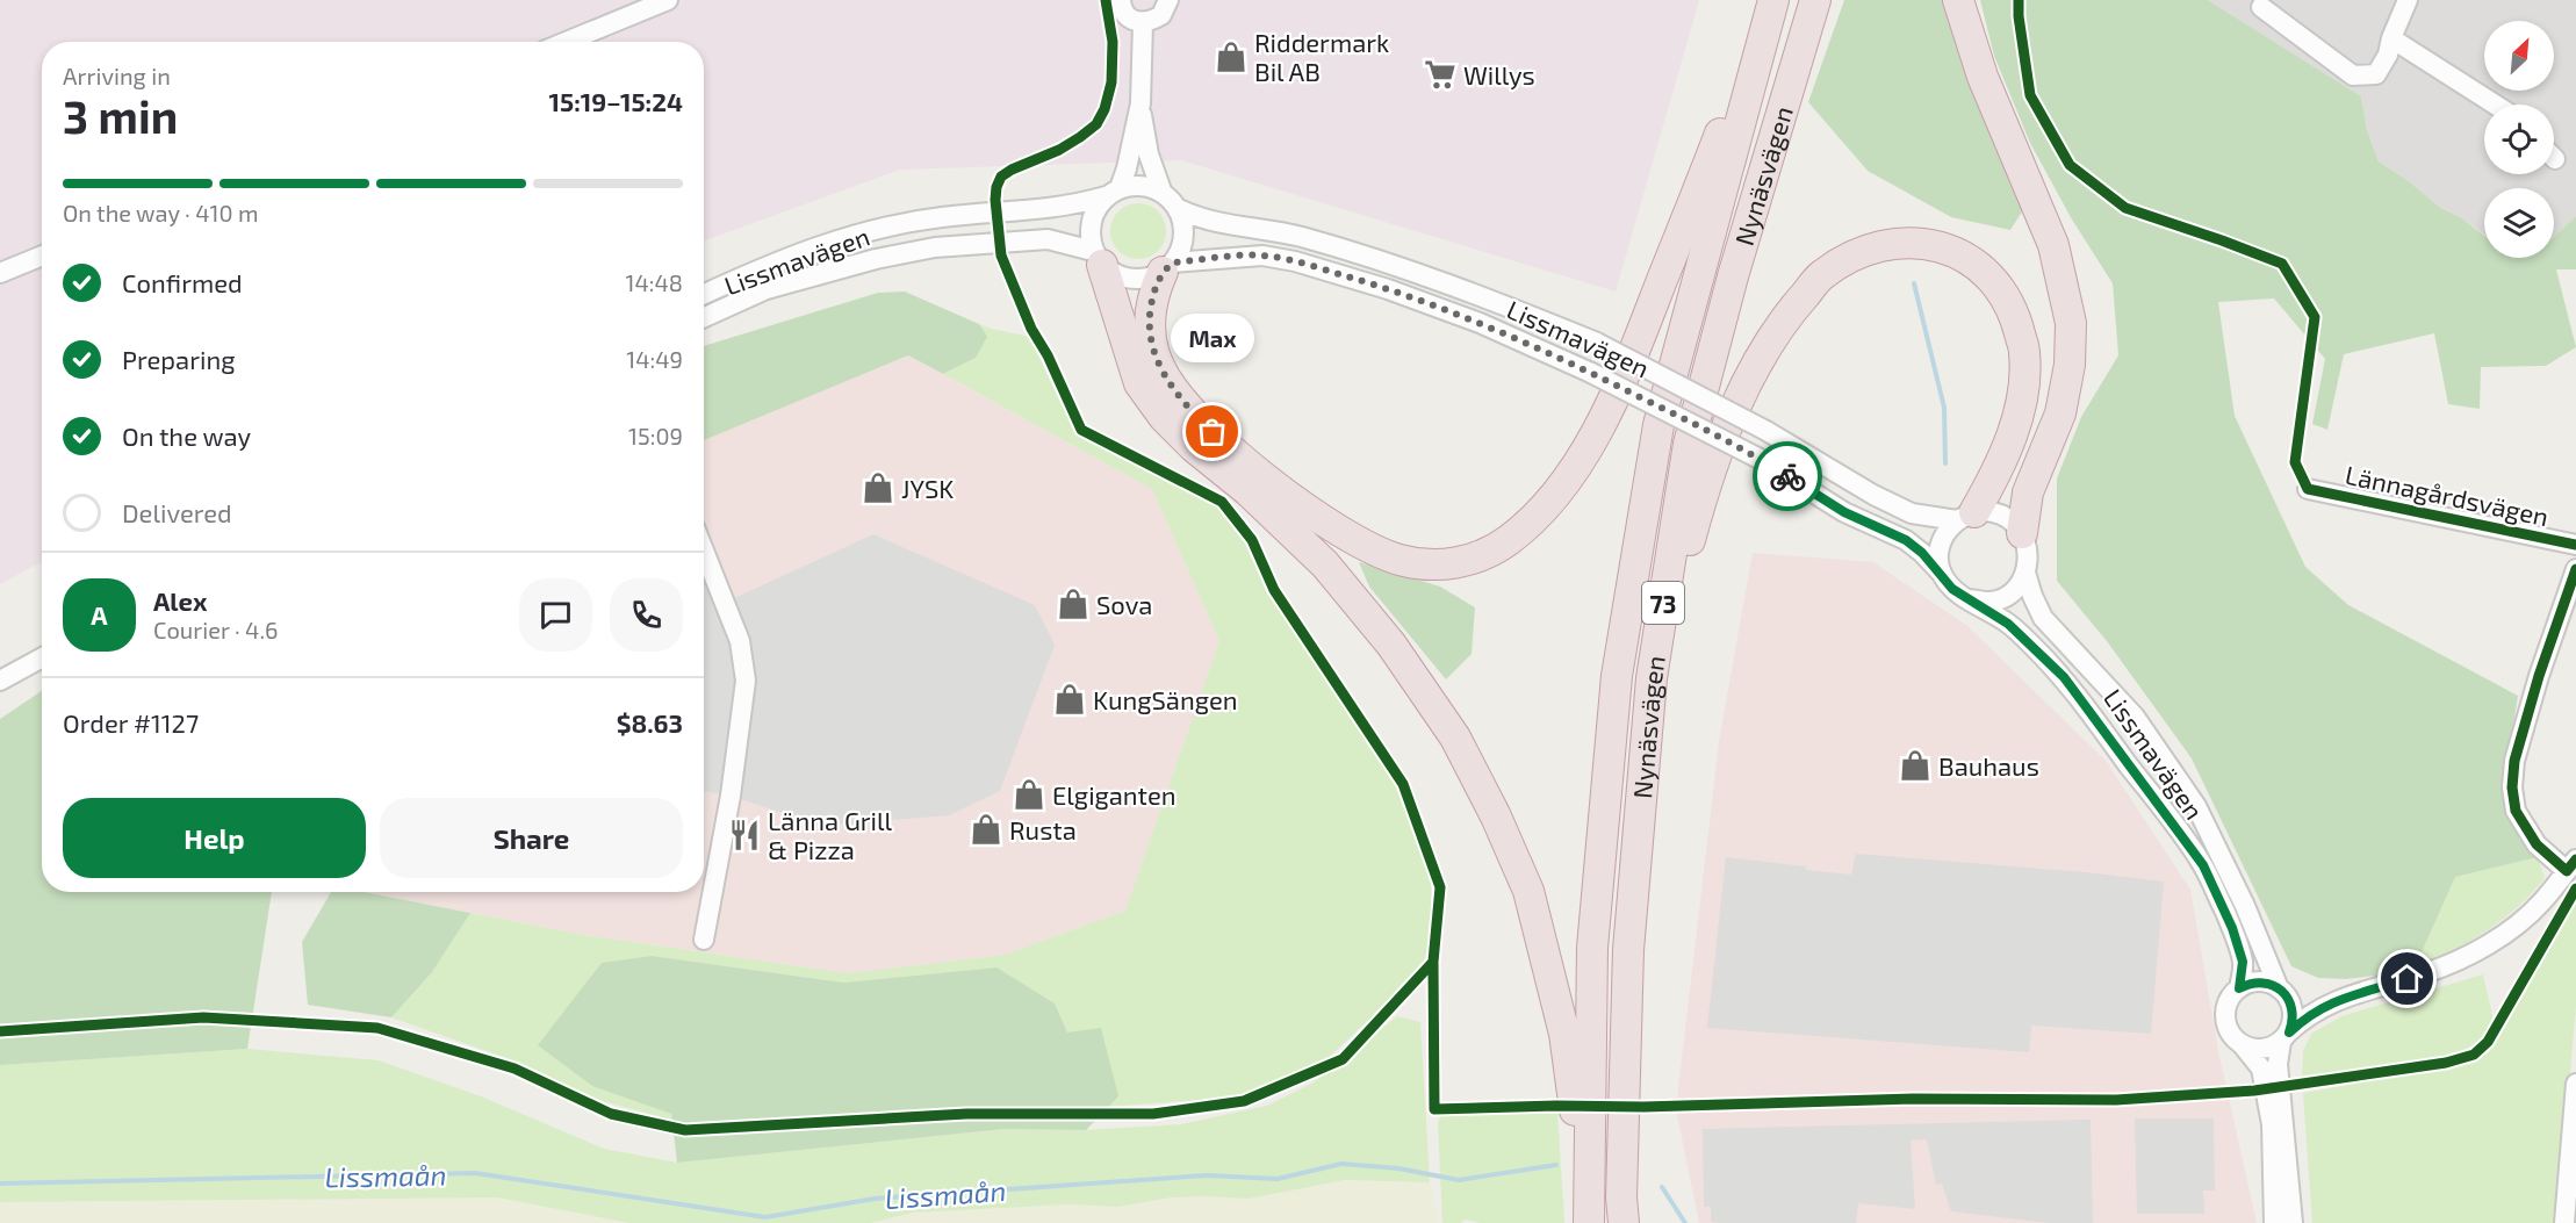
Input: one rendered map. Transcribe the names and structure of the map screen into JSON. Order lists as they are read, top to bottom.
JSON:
{
  "streets": {
    "highway": ["Nynäsvägen", "73"],
    "street": ["Lissmavägen", "Lännagårdsvägen"]
  },
  "water": ["Lissmaån"],
  "places": {
    "shop": [
      "Riddermark Bil AB",
      "JYSK",
      "Sova",
      "KungSängen",
      "Bauhaus",
      "Elgiganten",
      "Rusta"
    ],
    "supermarket": ["Willys"],
    "other": ["Max"],
    "restaurant": ["Länna Grill & Pizza"]
  },
  "north": "top right",
  "page": {
    "heading": ["3 min", "Arriving in", "15:19–15:24"],
    "panel": [
      "Alex",
      "Courier · 4.6",
      "Order #1127",
      "$8.63"
    ],
    "bar": "On the way · 410 m",
    "list": [
      ["Confirmed", "14:48"],
      ["Preparing", "14:49"],
      ["On the way", "15:09"],
      "Delivered"
    ],
    "bubble": "Max",
    "round": "A",
    "buttons": ["Help", "Share"]
  }
}
